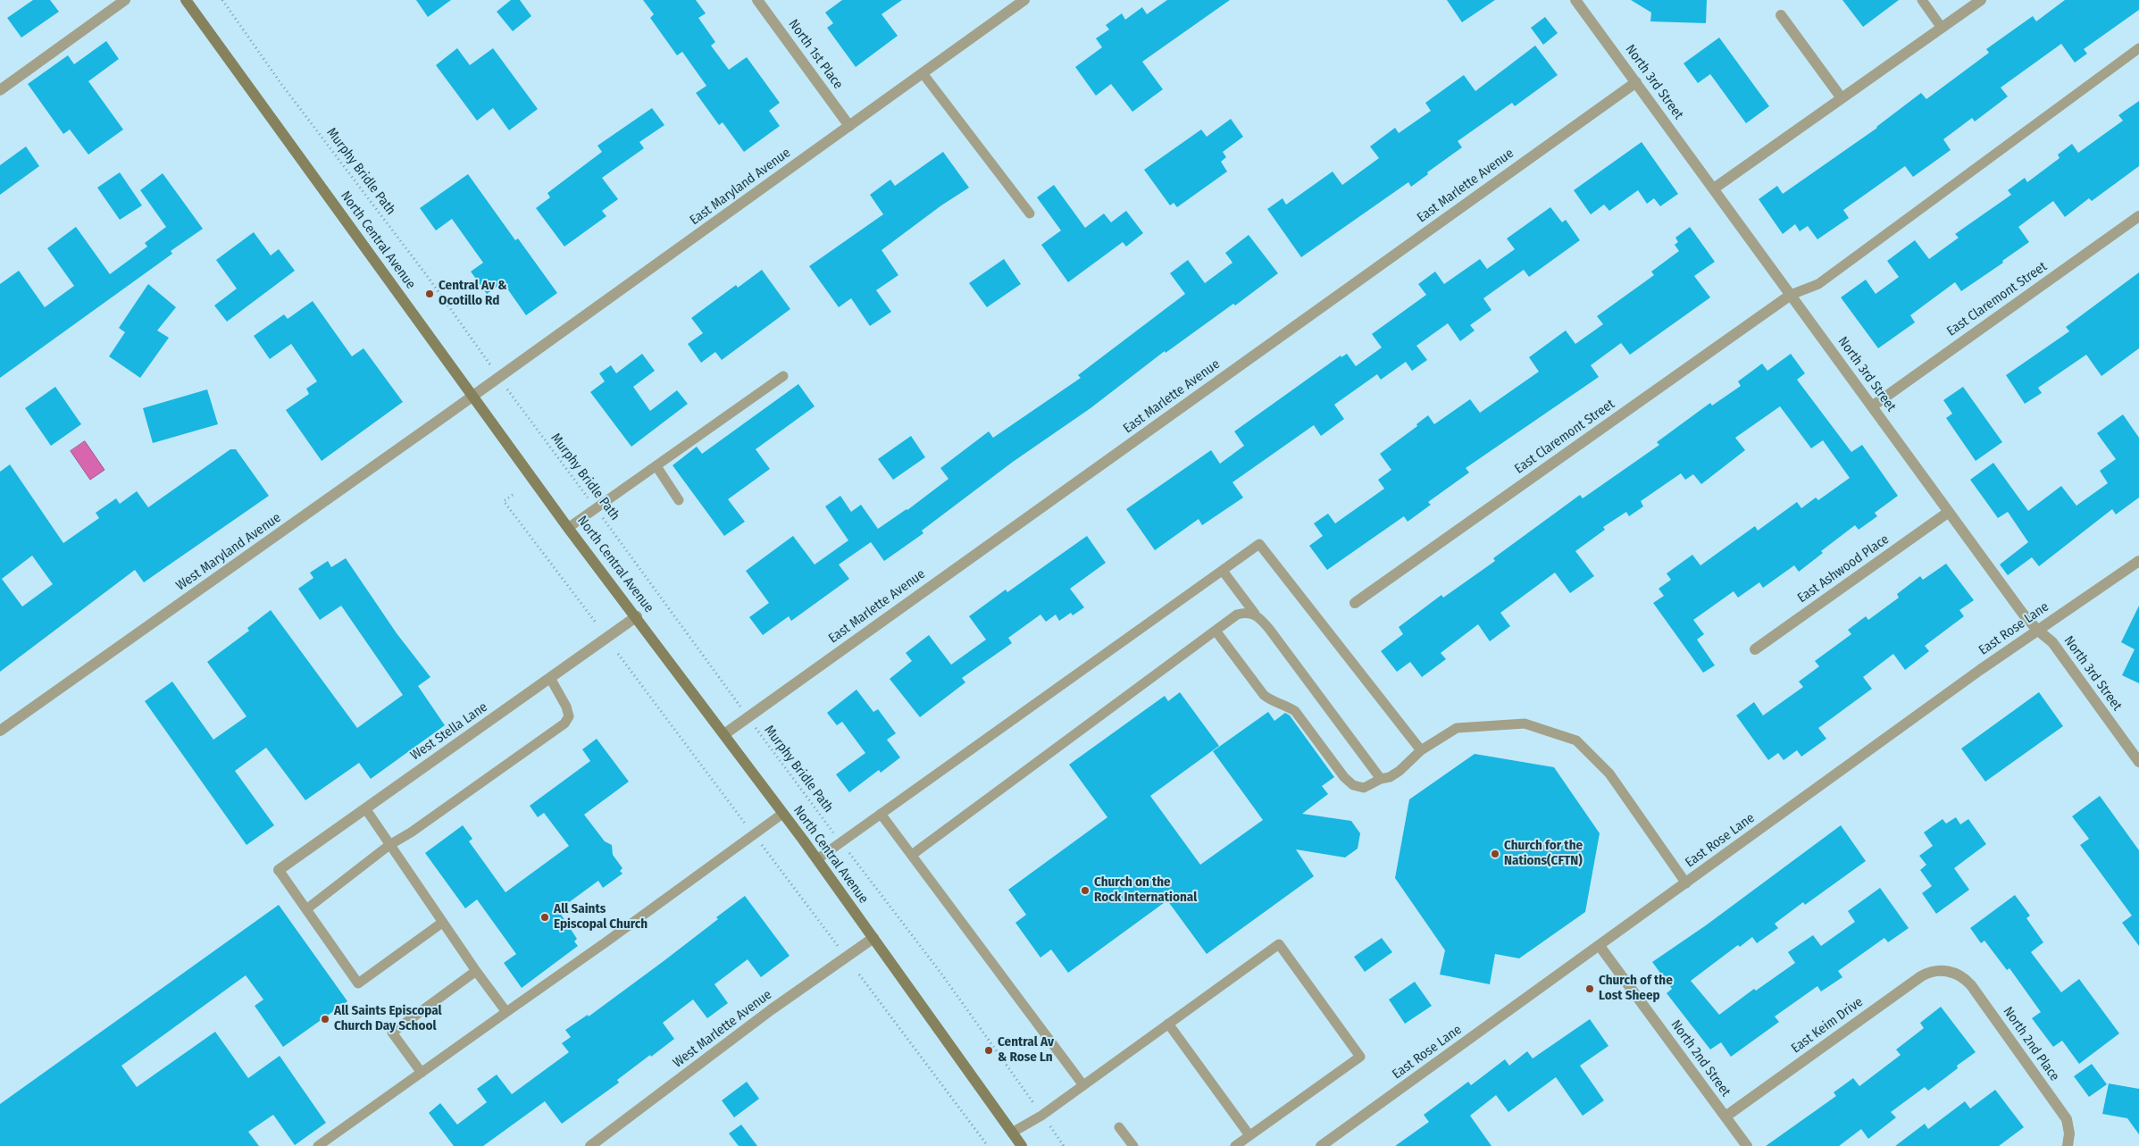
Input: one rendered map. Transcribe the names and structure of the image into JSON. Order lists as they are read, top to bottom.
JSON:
{
  "streets": {
    "main road": ["North Central Avenue"],
    "street": [
      "North 1st Place",
      "North 3rd Street",
      "East Marlette Avenue",
      "East Maryland Avenue",
      "East Claremont Street",
      "West Maryland Avenue",
      "East Ashwood Place",
      "East Rose Lane",
      "West Stella Lane",
      "East Keim Drive",
      "West Marlette Avenue",
      "North 2nd Place",
      "North 2nd Street"
    ],
    "path": ["Murphy Bridle Path"]
  },
  "crossings": [
    ["North 1st Place", "East Maryland Avenue"],
    ["North 3rd Street", "East Marlette Avenue"],
    ["North 3rd Street", "East Claremont Street"],
    ["North 3rd Street", "East Ashwood Place"],
    ["North 3rd Street", "East Rose Lane"],
    ["Murphy Bridle Path", "East Marlette Avenue"],
    ["East Marlette Avenue", "North Central Avenue"],
    ["East Maryland Avenue", "North Central Avenue"],
    ["East Maryland Avenue", "West Maryland Avenue"],
    ["North Central Avenue", "West Maryland Avenue"],
    ["North Central Avenue", "West Stella Lane"],
    ["North Central Avenue", "West Marlette Avenue"],
    ["East Rose Lane", "North 2nd Street"],
    ["East Keim Drive", "North 2nd Place"],
    ["East Keim Drive", "North 2nd Street"]
  ],
  "places": [
    "Central Av & Ocotillo Rd",
    "Church for the Nations(CFTN)",
    "Church on the Rock International",
    "All Saints Episcopal Church",
    "Church of the Lost Sheep",
    "All Saints Episcopal Church Day School",
    "Central Av & Rose Ln"
  ]
}
